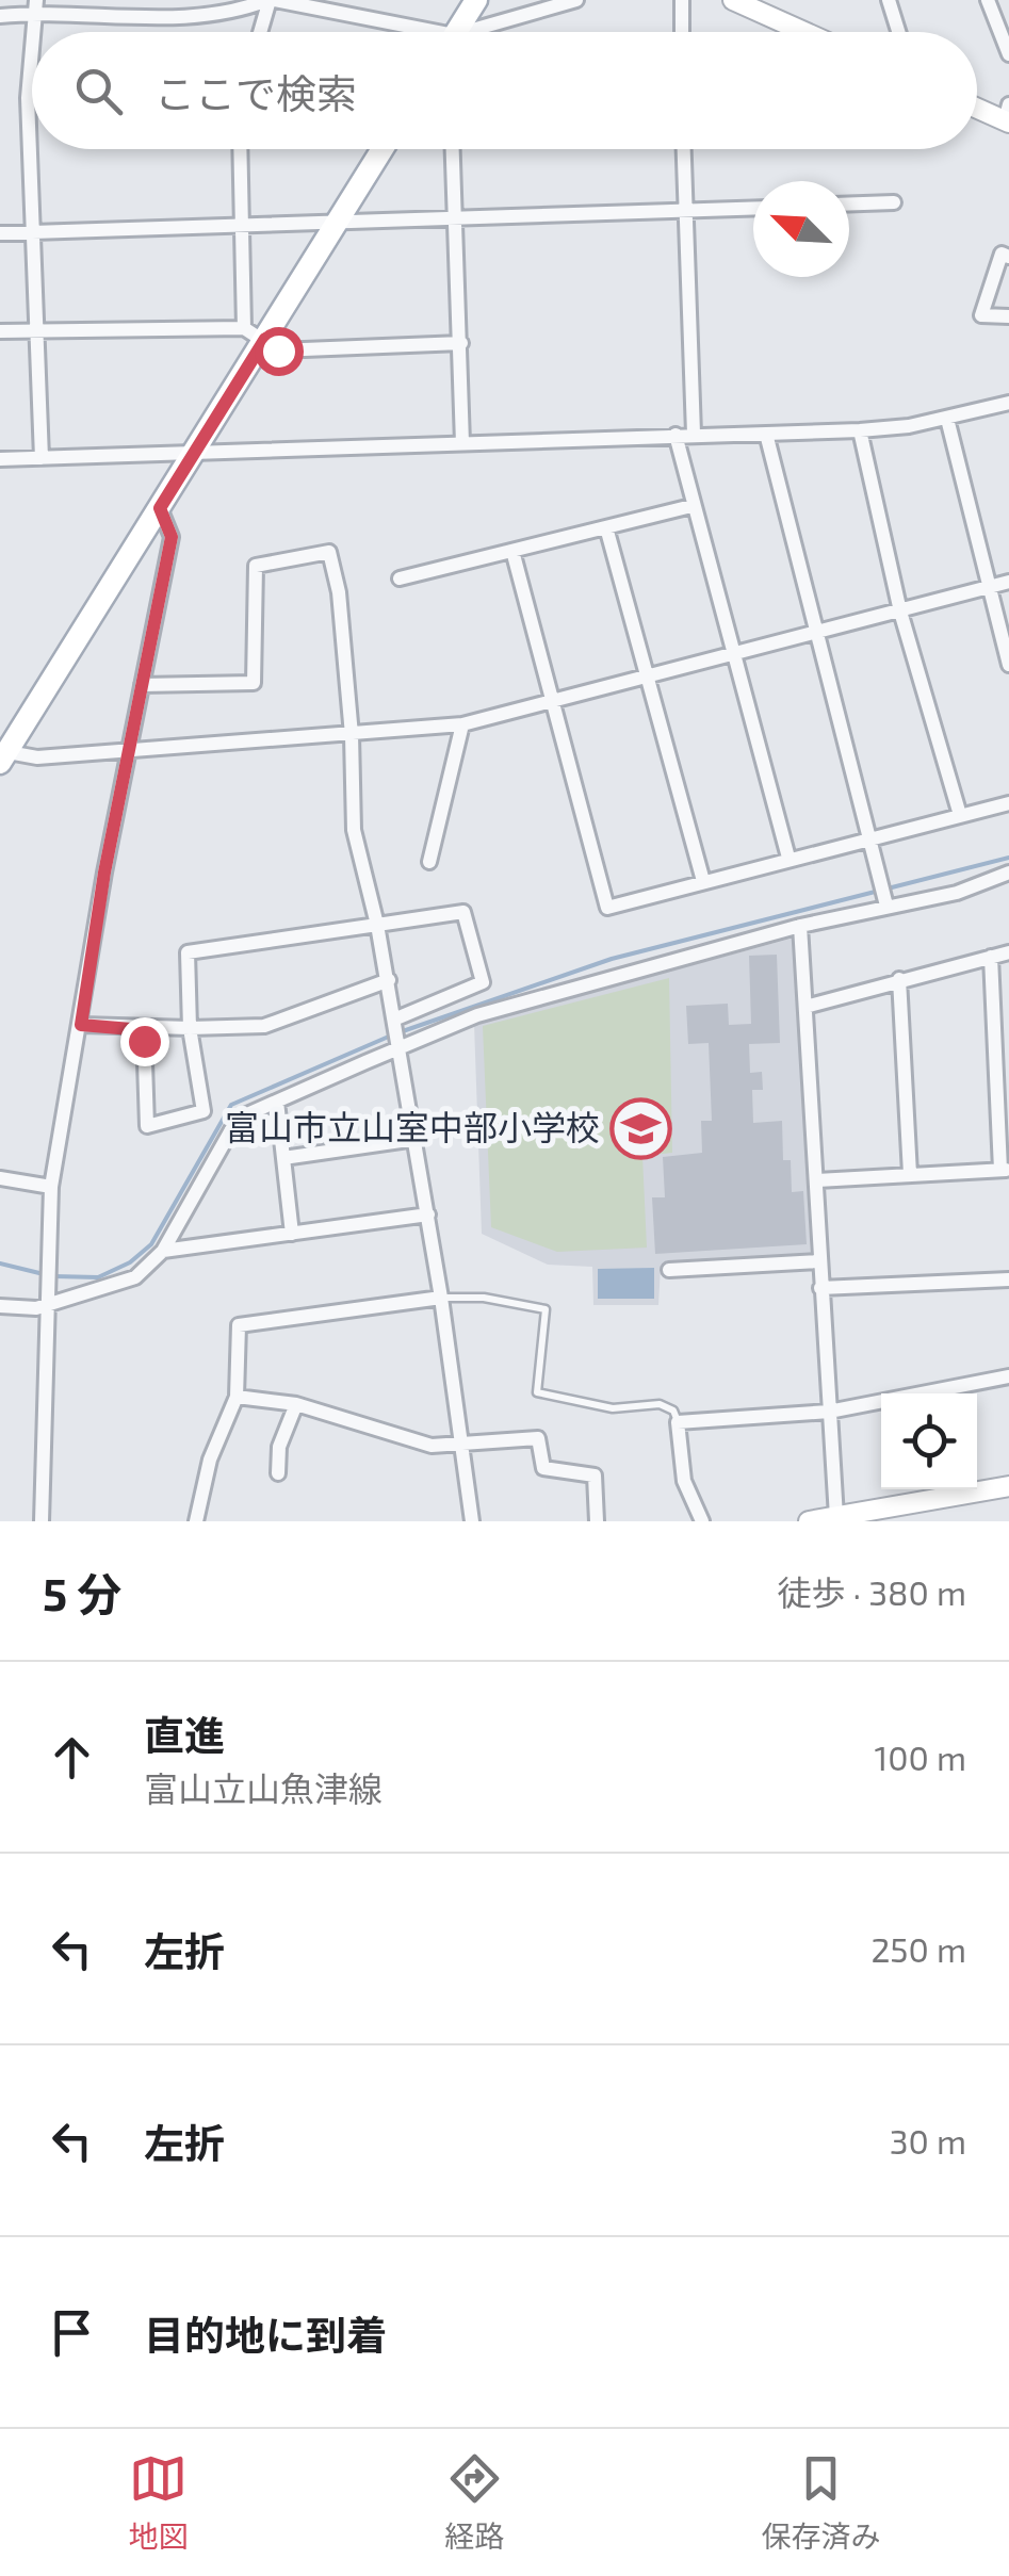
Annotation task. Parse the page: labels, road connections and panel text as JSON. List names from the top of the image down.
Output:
{
  "places": {
    "school or university": ["富山市立山室中部小学校"]
  },
  "north": "top left",
  "page": {
    "search": "ここで検索",
    "heading": ["5 分", "徒歩 · 380 m"],
    "list": [
      ["直進", "富山立山魚津線", "100 m"],
      ["左折", "250 m"],
      ["左折", "30 m"],
      "目的地に到着"
    ],
    "nav": ["地図", "経路", "保存済み"]
  }
}
